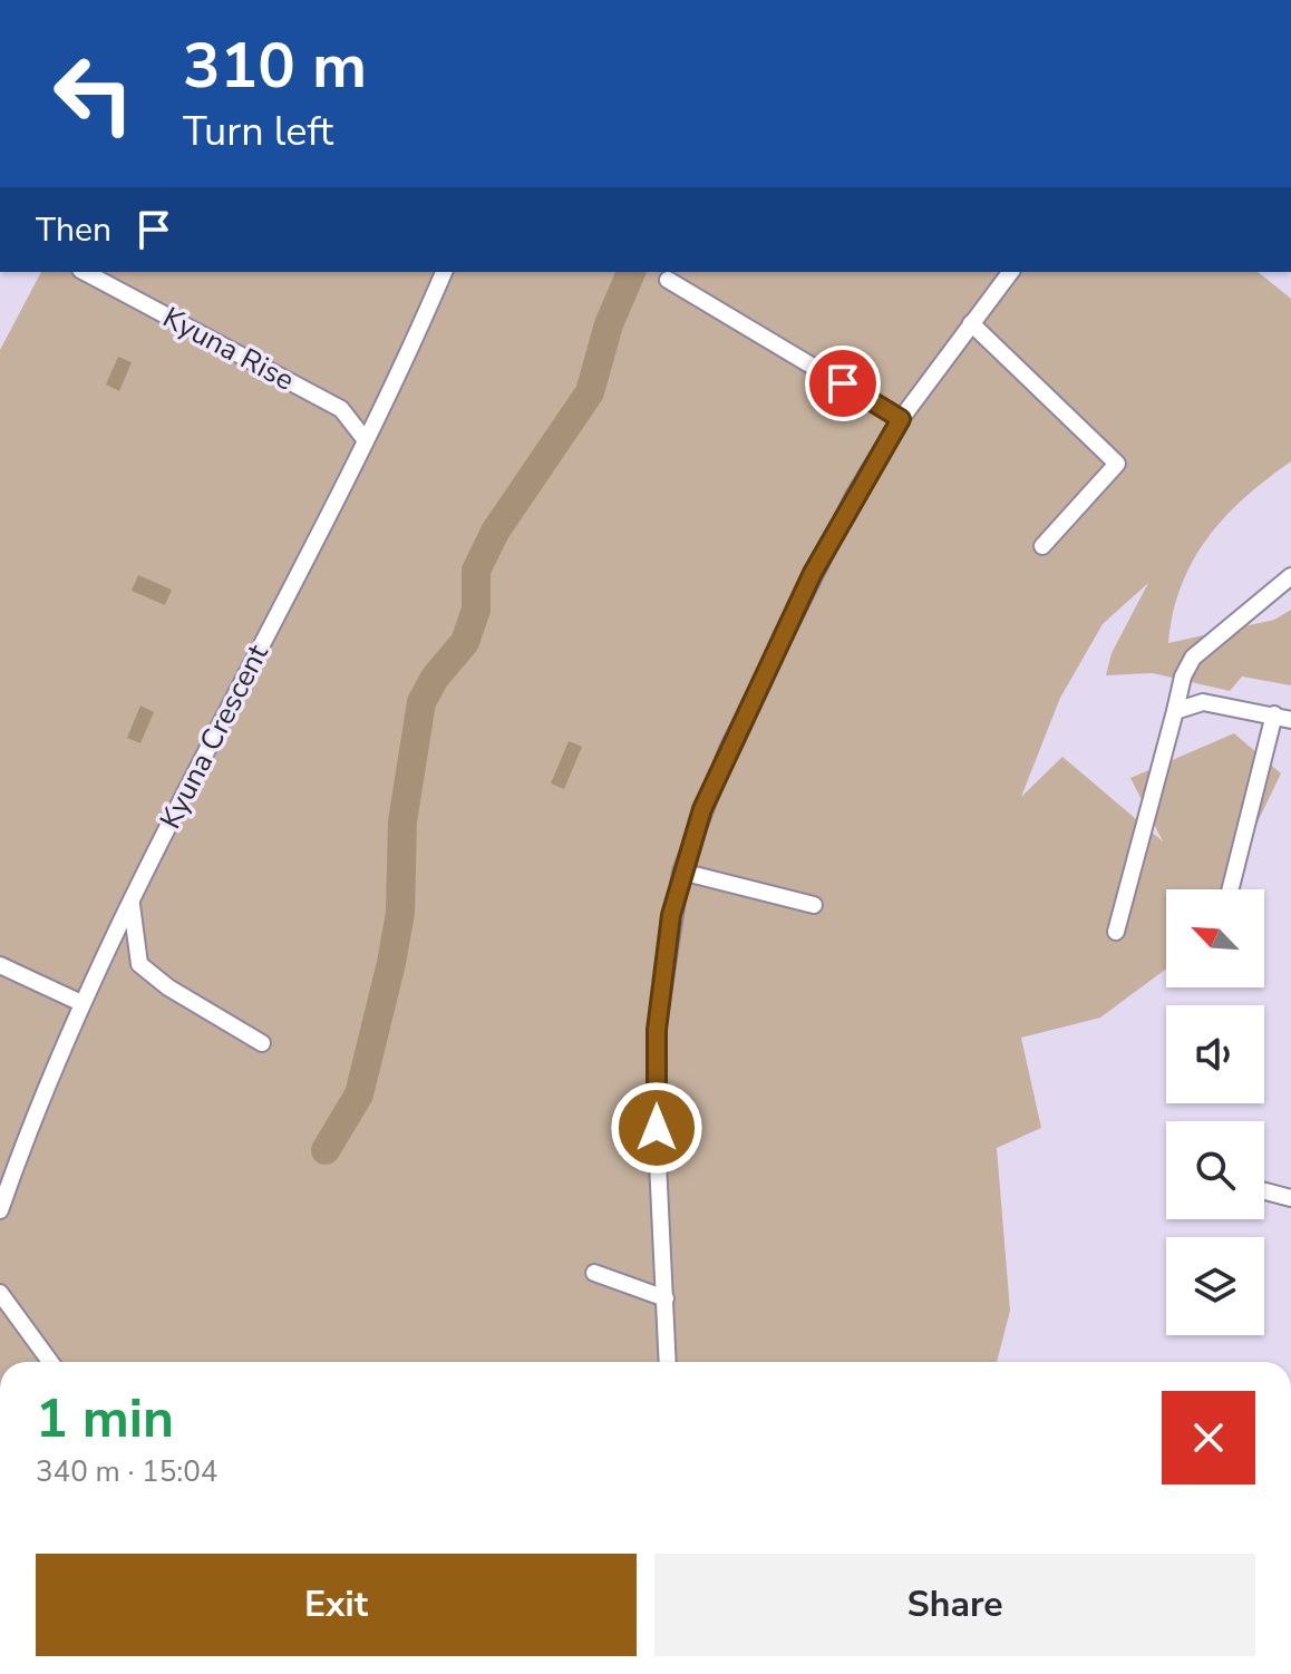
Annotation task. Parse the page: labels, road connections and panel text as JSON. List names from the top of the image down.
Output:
{
  "streets": {
    "street": ["Kyuna Rise", "Kyuna Crescent"]
  },
  "crossings": [
    ["Kyuna Rise", "Kyuna Crescent"]
  ],
  "north": "top left",
  "page": {
    "turn": ["310 m", "Turn left"],
    "then": "Then",
    "heading": ["1 min", "340 m · 15:04"],
    "buttons": ["Exit", "Share"]
  }
}
